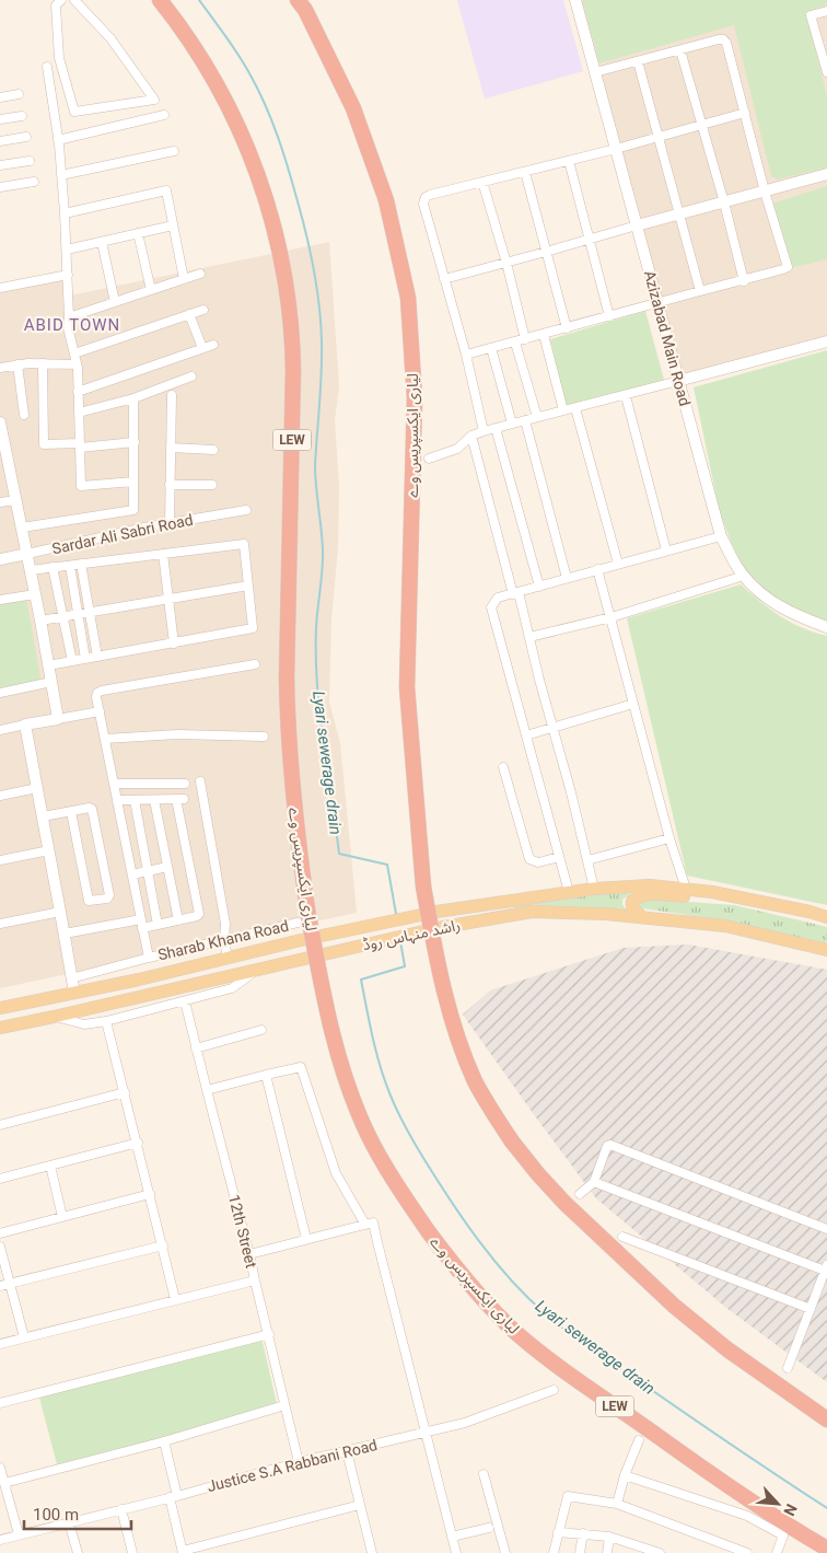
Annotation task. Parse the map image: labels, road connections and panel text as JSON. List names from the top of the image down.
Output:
{
  "streets": {
    "highway": ["لیاری ایکسپریس وے", "LEW"],
    "main road": ["راشد منہاس روڈ"],
    "street": [
      "Azizabad Main Road",
      "Sardar Ali Sabri Road",
      "Sharab Khana Road",
      "12th Street",
      "Justice S.A Rabbani Road"
    ]
  },
  "crossings": [
    ["12th Street", "Justice S.A Rabbani Road"]
  ],
  "districts": ["ABID TOWN"],
  "water": ["Lyari sewerage drain"],
  "scale_bar": "100 m",
  "north": "bottom right"
}
